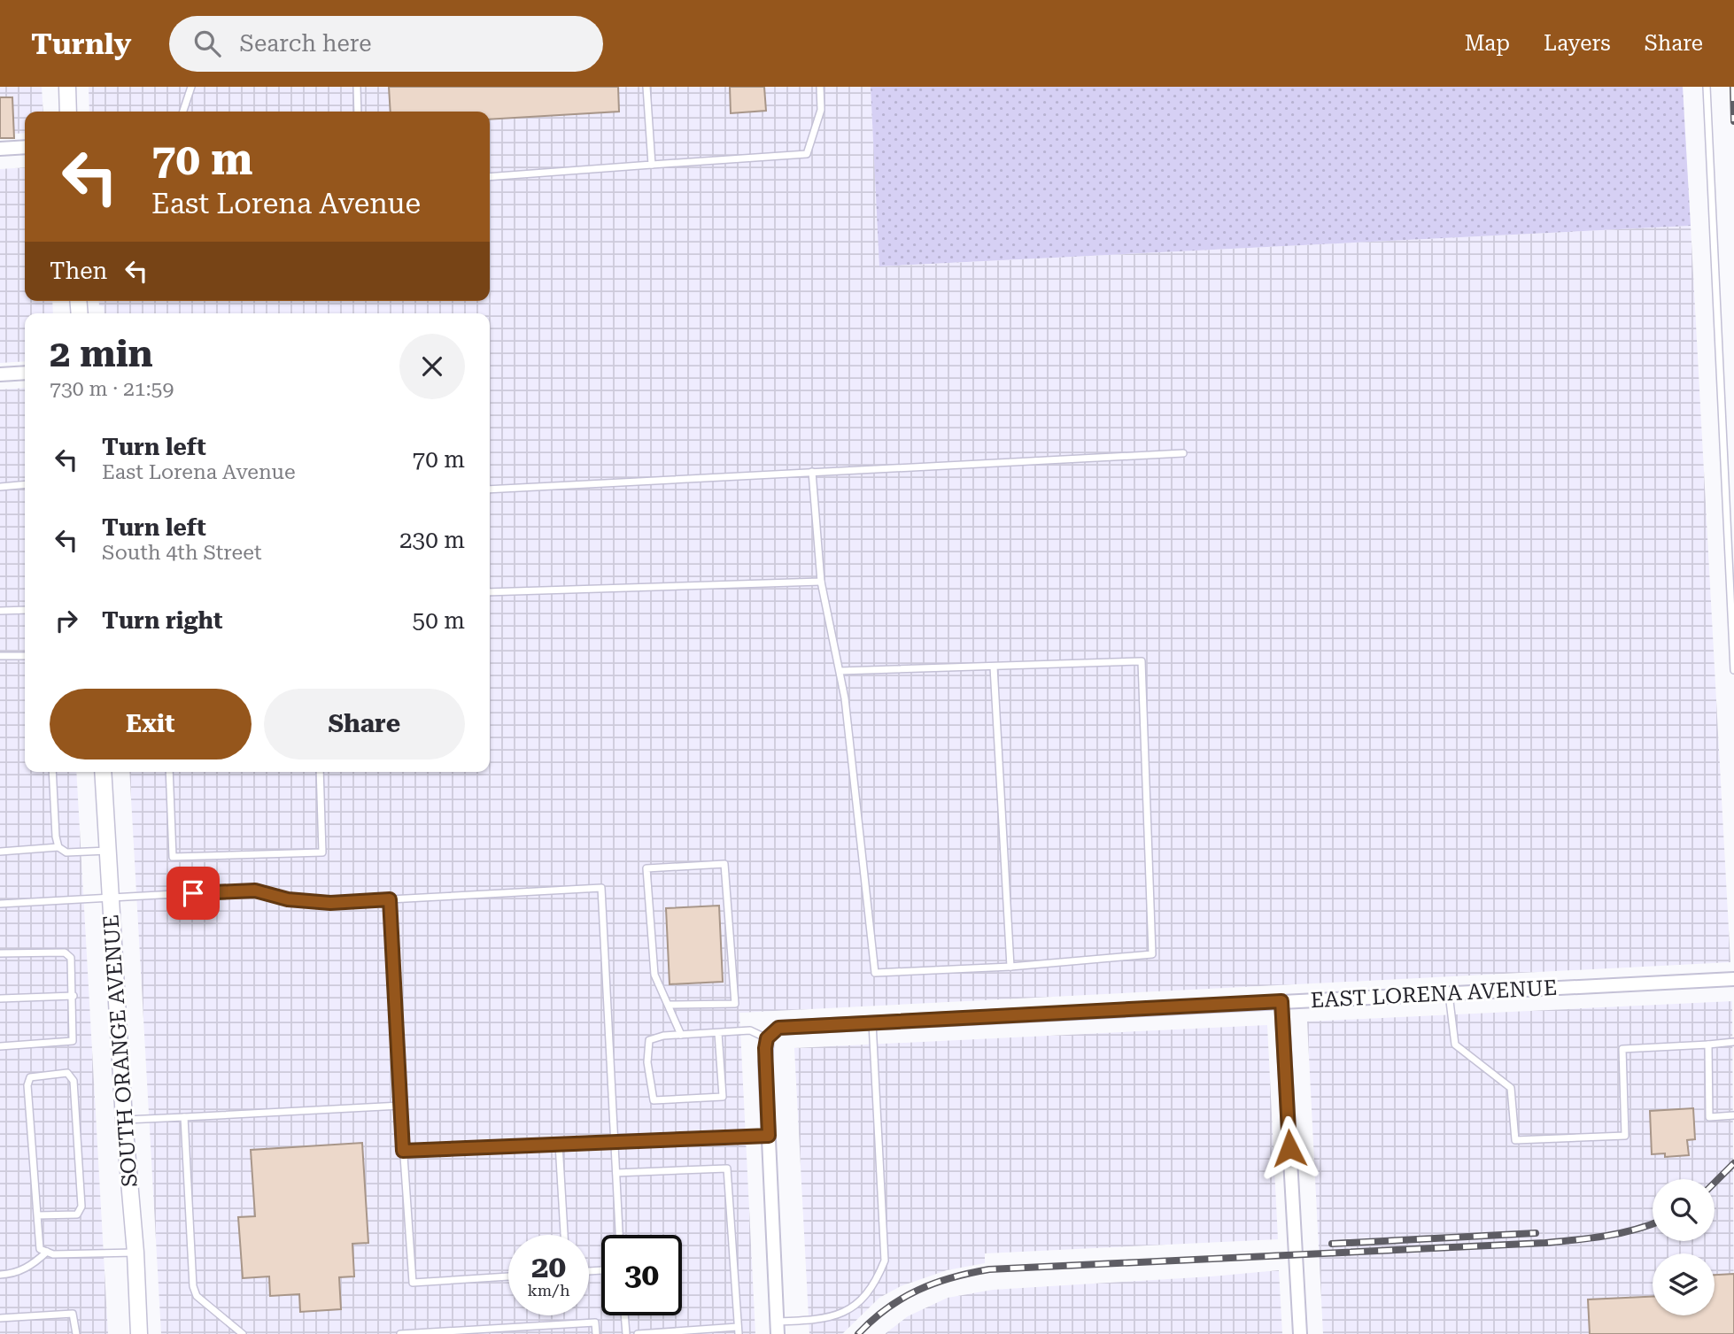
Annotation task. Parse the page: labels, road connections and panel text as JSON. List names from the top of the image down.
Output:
{
  "streets": {
    "street": ["EAST LORENA AVENUE", "SOUTH ORANGE AVENUE"]
  },
  "page": {
    "header": "Turnly",
    "search": "Search here",
    "nav": ["Map", "Layers", "Share"],
    "turn": ["70 m", "East Lorena Avenue"],
    "then": "Then",
    "heading": ["2 min", "730 m · 21:59"],
    "list": [
      {
        "name": "Turn left",
        "note": "East Lorena Avenue",
        "value": "70 m"
      },
      {
        "name": "Turn left",
        "note": "South 4th Street",
        "value": "230 m"
      },
      {
        "name": "Turn right",
        "value": "50 m"
      }
    ],
    "buttons": ["Exit", "Share"],
    "speed": "20 km/h",
    "limit": "30"
  }
}
